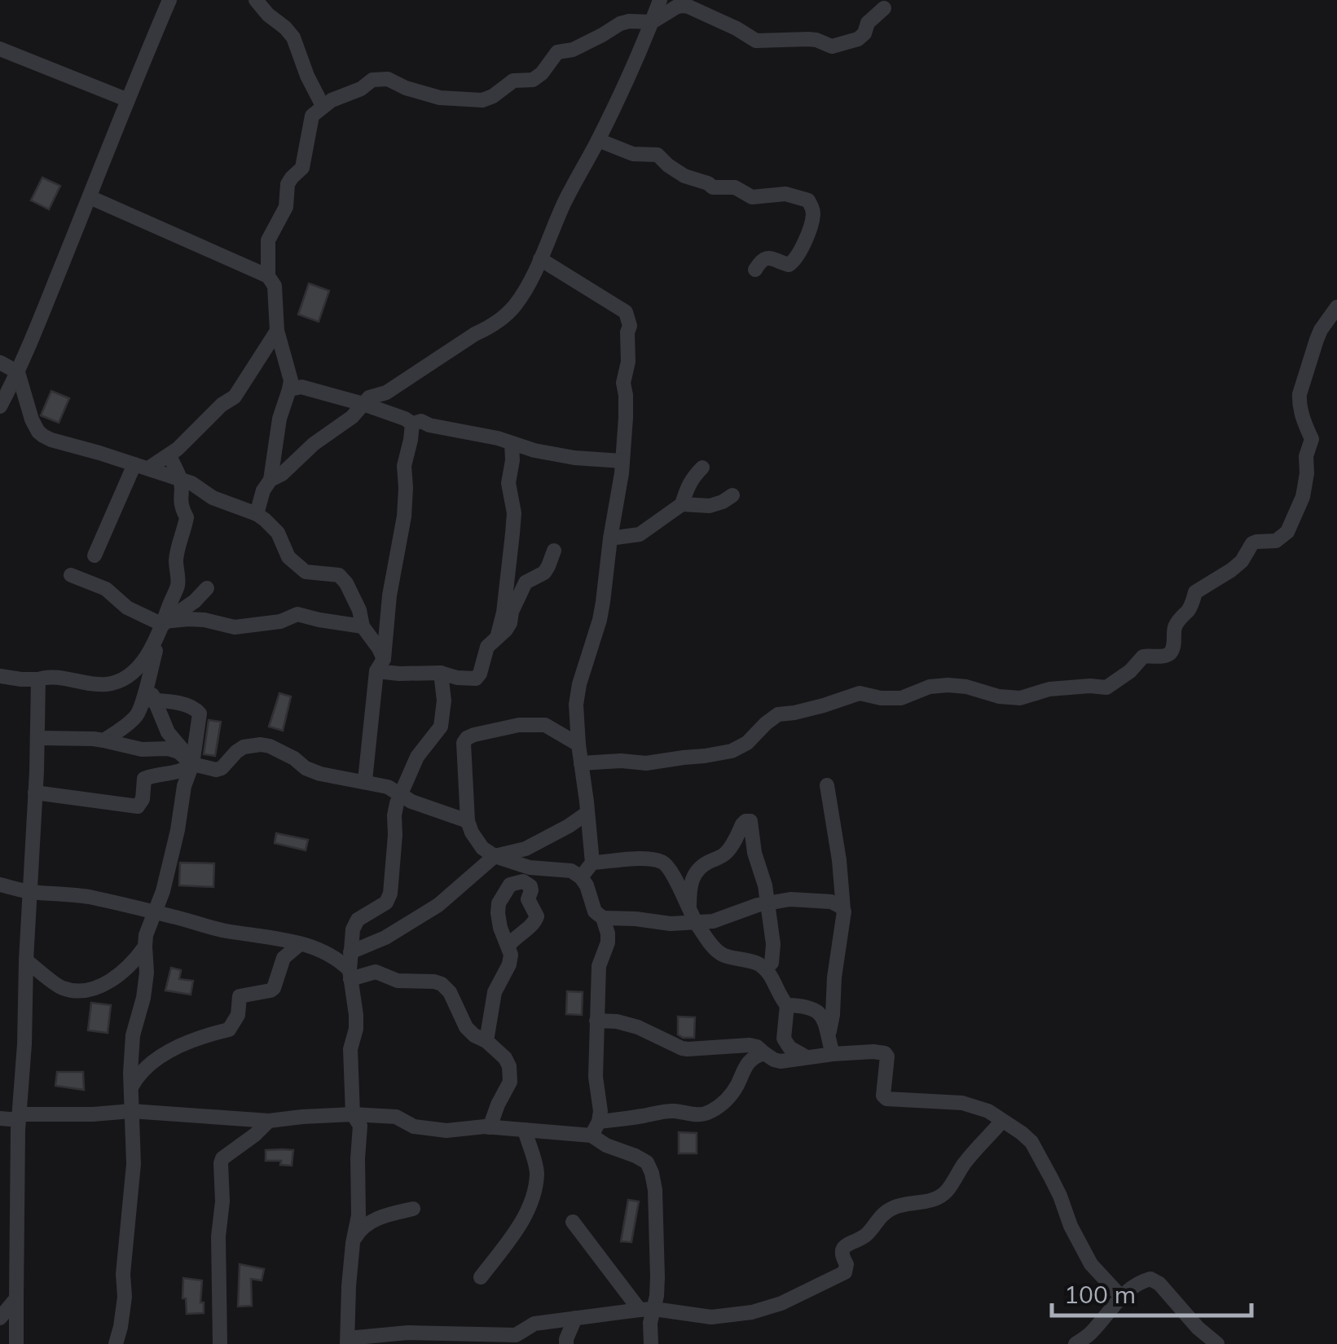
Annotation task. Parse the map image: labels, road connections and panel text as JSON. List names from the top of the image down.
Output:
{
  "scale_bar": "100 m"
}
